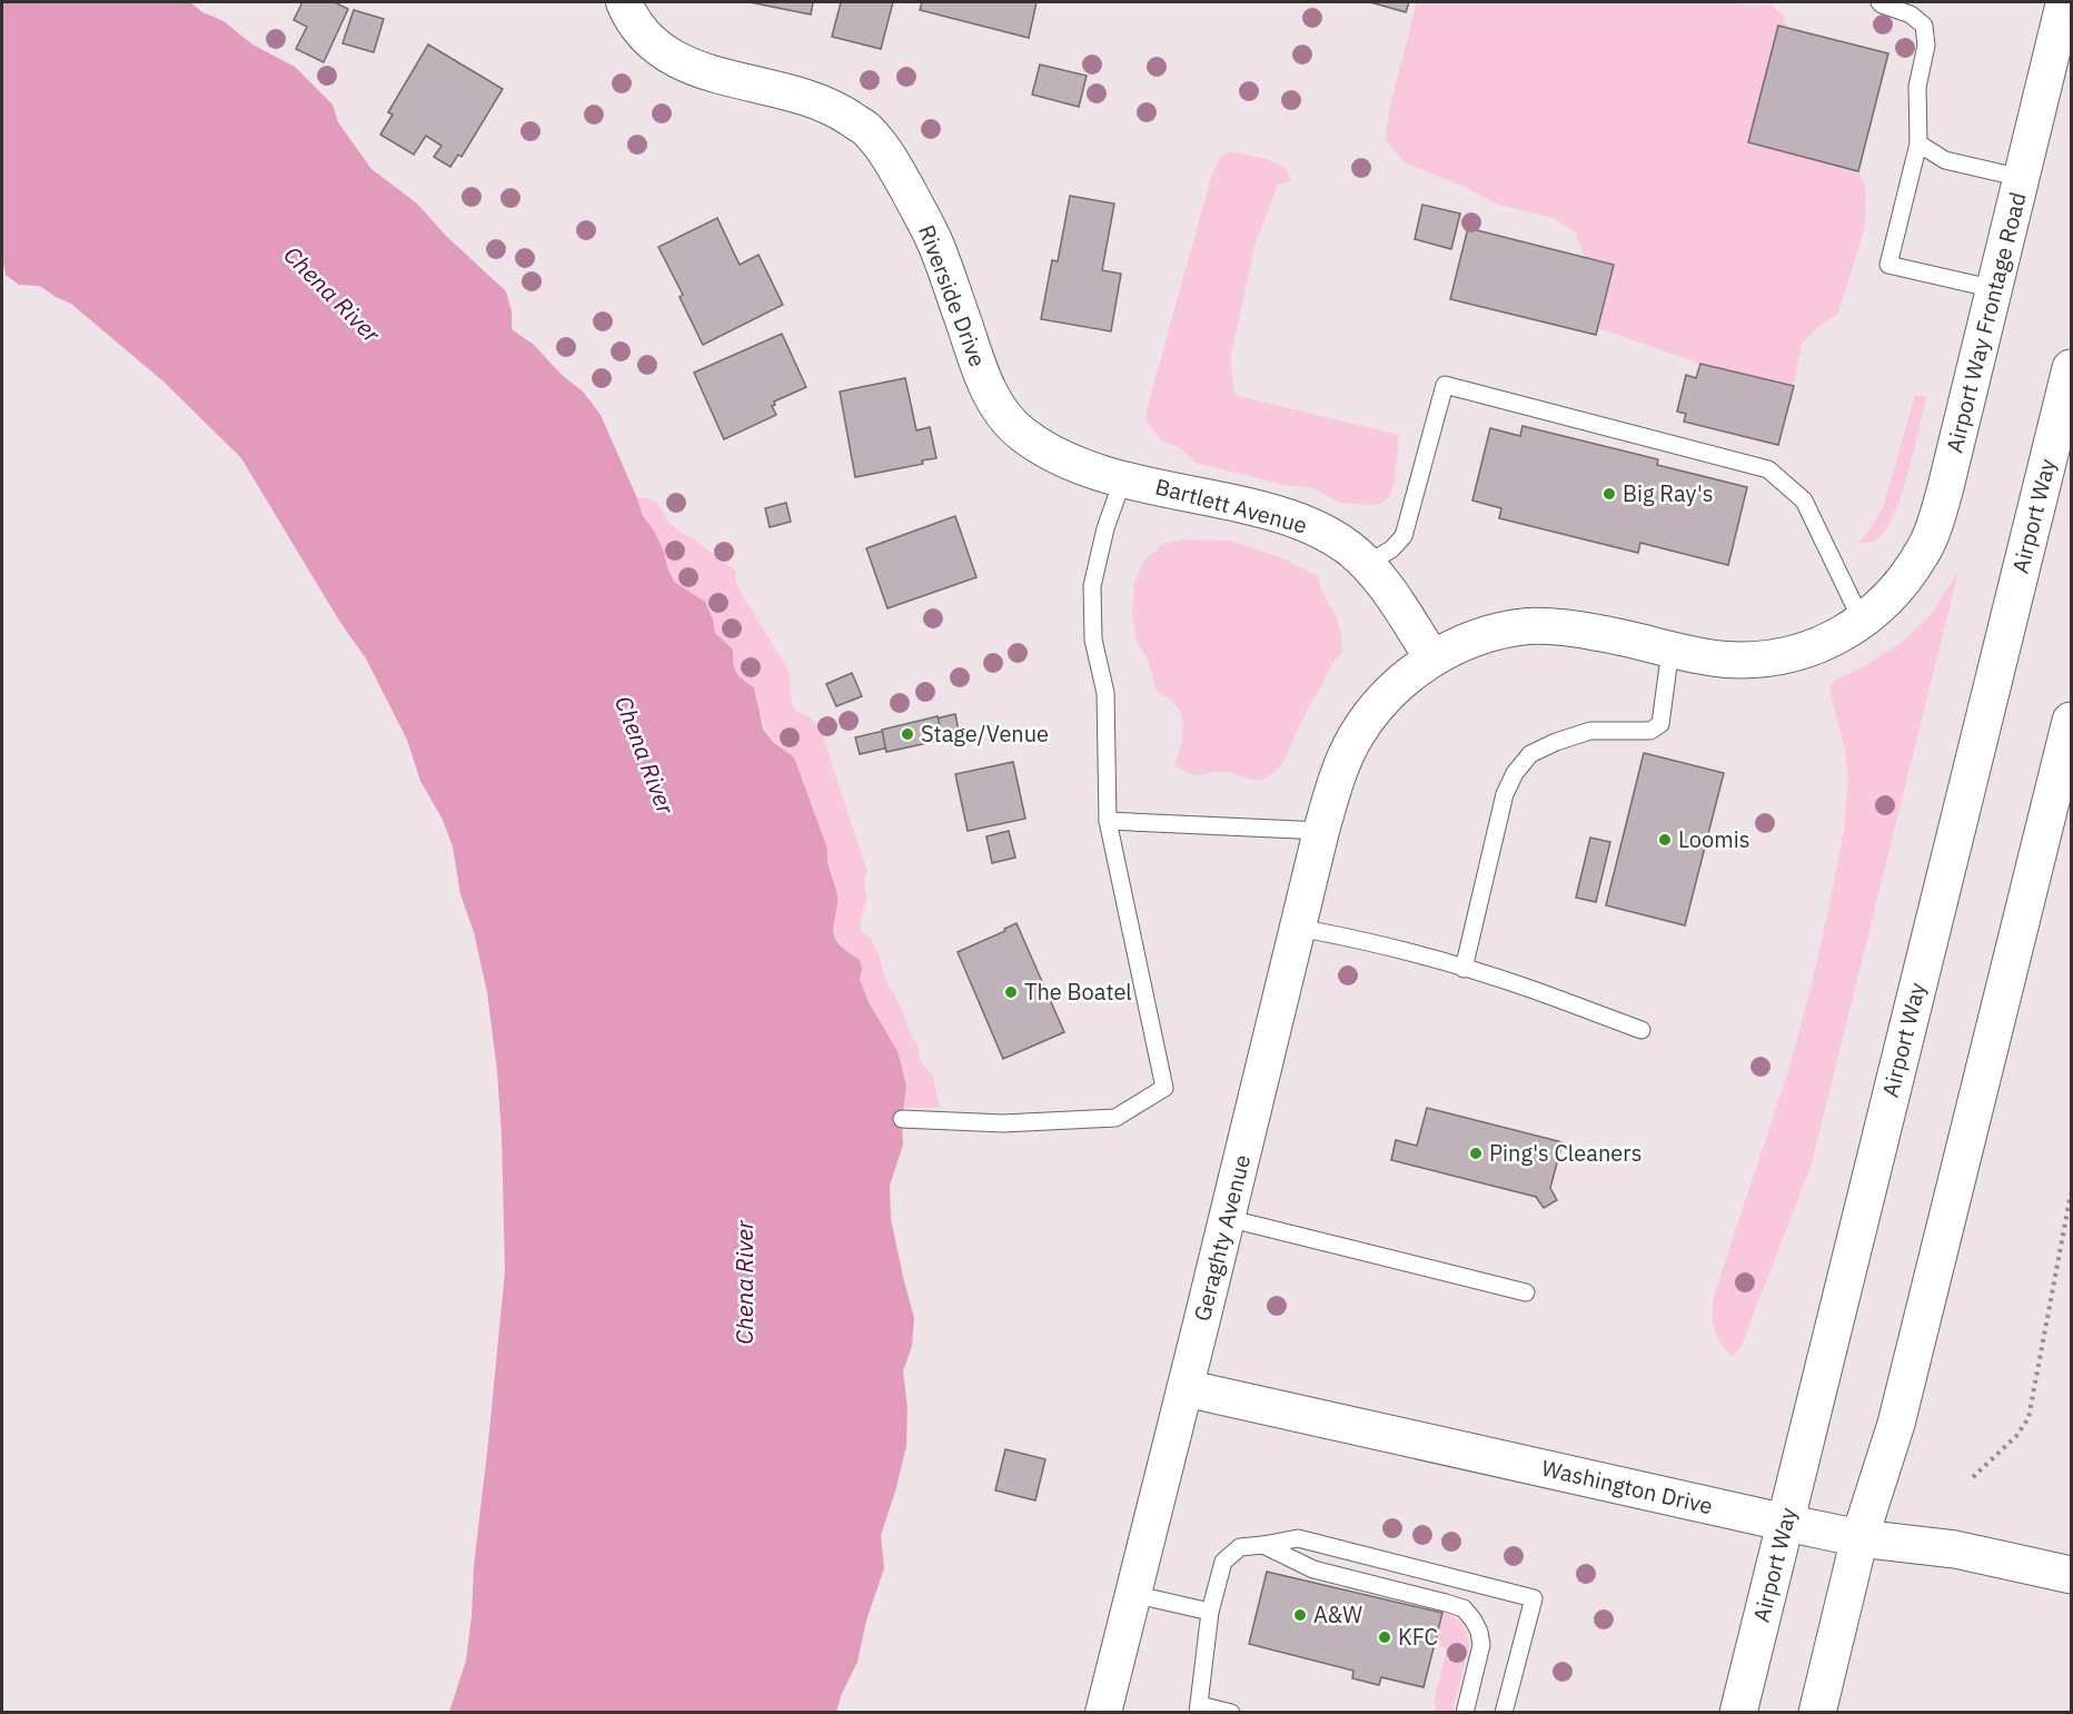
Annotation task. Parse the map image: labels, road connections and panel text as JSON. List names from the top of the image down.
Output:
{
  "streets": {
    "main road": ["Airport Way", "Washington Drive"],
    "street": [
      "Riverside Drive",
      "Airport Way Frontage Road",
      "Bartlett Avenue",
      "Geraghty Avenue"
    ]
  },
  "crossings": [
    ["Riverside Drive", "Bartlett Avenue"],
    ["Bartlett Avenue", "Geraghty Avenue"],
    ["Airport Way", "Washington Drive"],
    ["Geraghty Avenue", "Washington Drive"]
  ],
  "water": ["Chena River"],
  "places": [
    "Big Ray's",
    "Stage/Venue",
    "Loomis",
    "The Boatel",
    "Ping's Cleaners",
    "A&W",
    "KFC"
  ]
}
